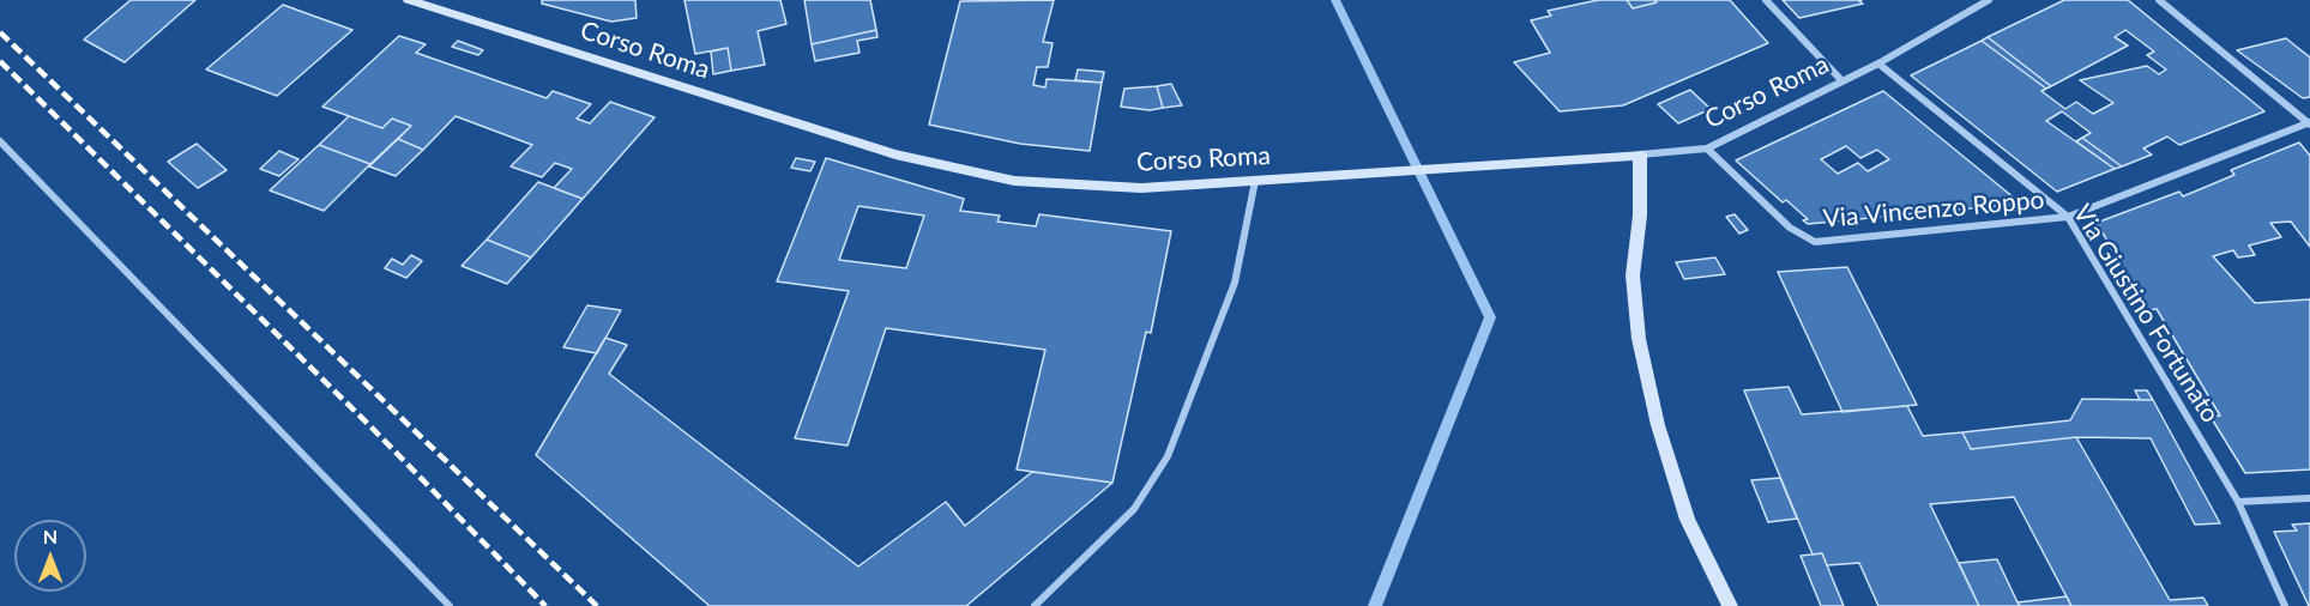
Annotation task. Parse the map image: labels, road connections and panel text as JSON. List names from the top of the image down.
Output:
{
  "streets": {
    "main road": ["Corso Roma"],
    "street": ["Via Vincenzo Roppo", "Via Giustino Fortunato"]
  },
  "crossings": [
    ["Corso Roma", "Via Vincenzo Roppo"],
    ["Corso Roma", "Via Giustino Fortunato"],
    ["Via Vincenzo Roppo", "Via Giustino Fortunato"]
  ],
  "north": "top"
}
